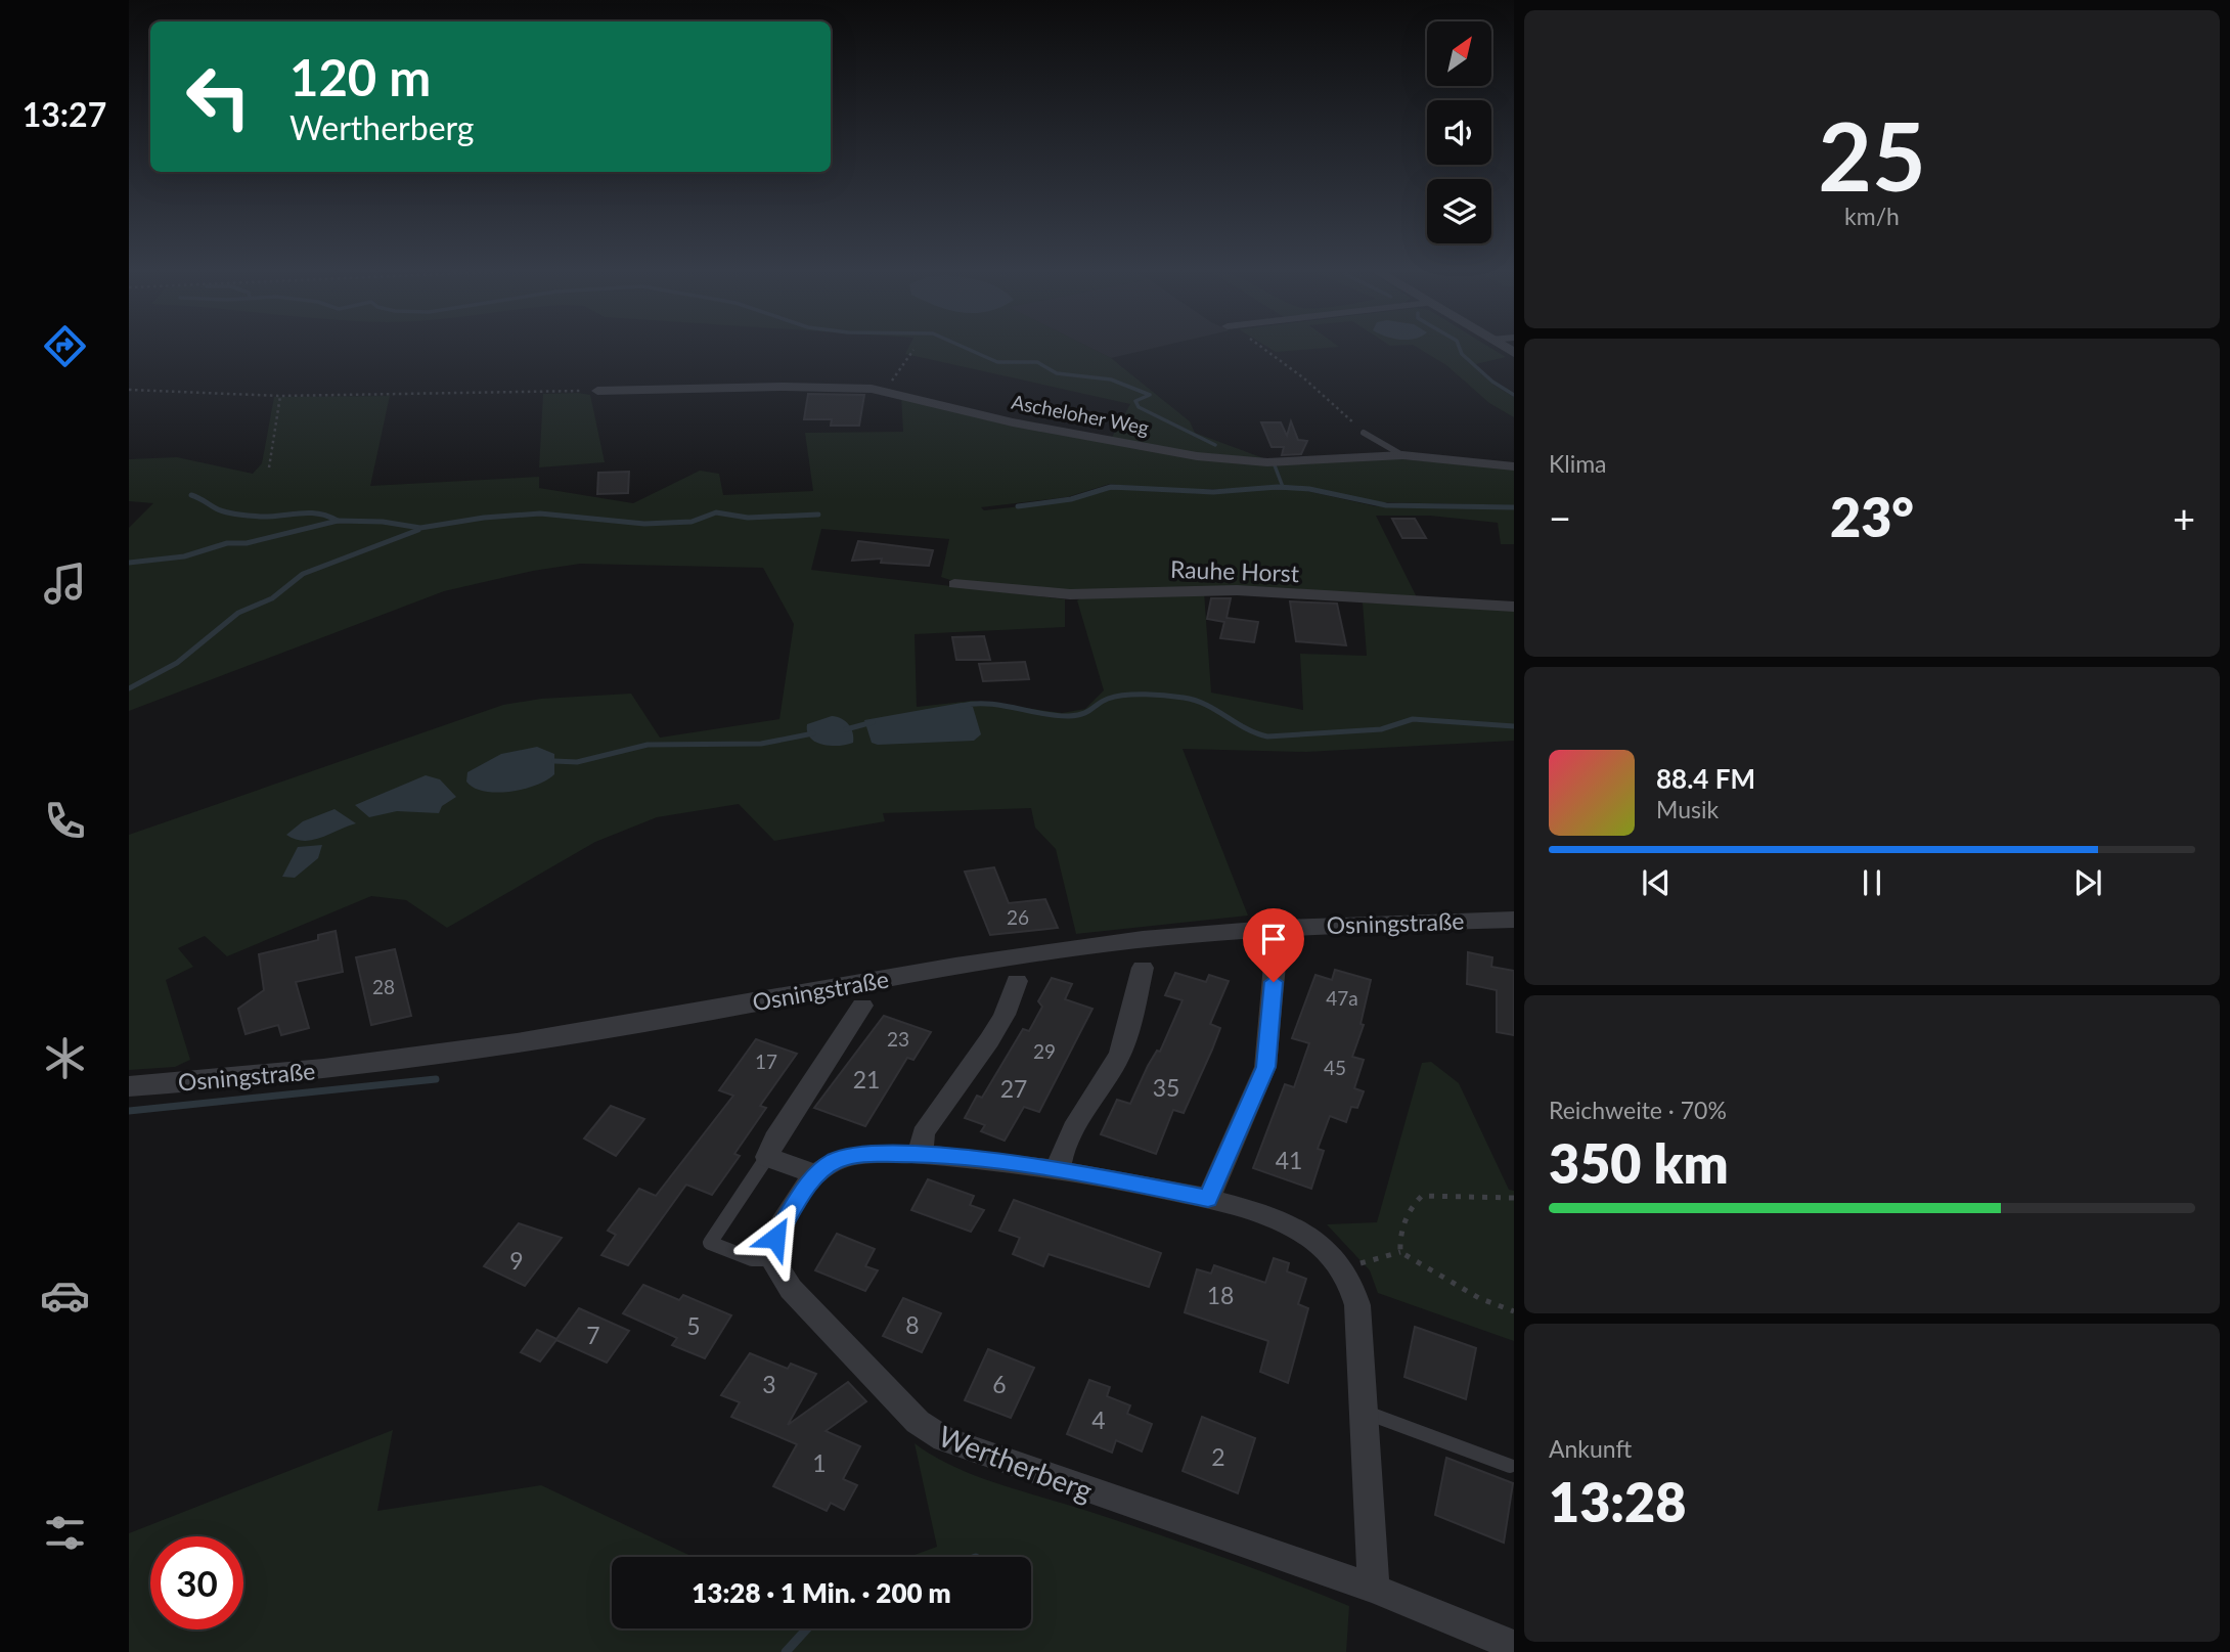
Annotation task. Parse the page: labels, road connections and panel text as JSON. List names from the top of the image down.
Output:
{
  "streets": {
    "street": [
      "Ascheloher Weg",
      "Rauhe Horst",
      "Osningstraße",
      "Wertherberg"
    ]
  },
  "house_numbers": [
    "26",
    "28",
    "47a",
    "23",
    "29",
    "17",
    "45",
    "21",
    "35",
    "27",
    "41",
    "9",
    "18",
    "8",
    "5",
    "7",
    "3",
    "6",
    "4",
    "2",
    "1"
  ],
  "north": "top right",
  "page": {
    "tabs": "13:27",
    "tile": [
      ["25", "km/h"],
      "Klima",
      ["Reichweite · 70%", "350 km"],
      ["Ankunft", "13:28"]
    ],
    "turn": ["120 m", "Wertherberg"],
    "heat": ["−", "23°", "+"],
    "song": ["88.4 FM", "Musik"],
    "limit": "30",
    "trip": "13:28 · 1 Min. · 200 m"
  }
}
